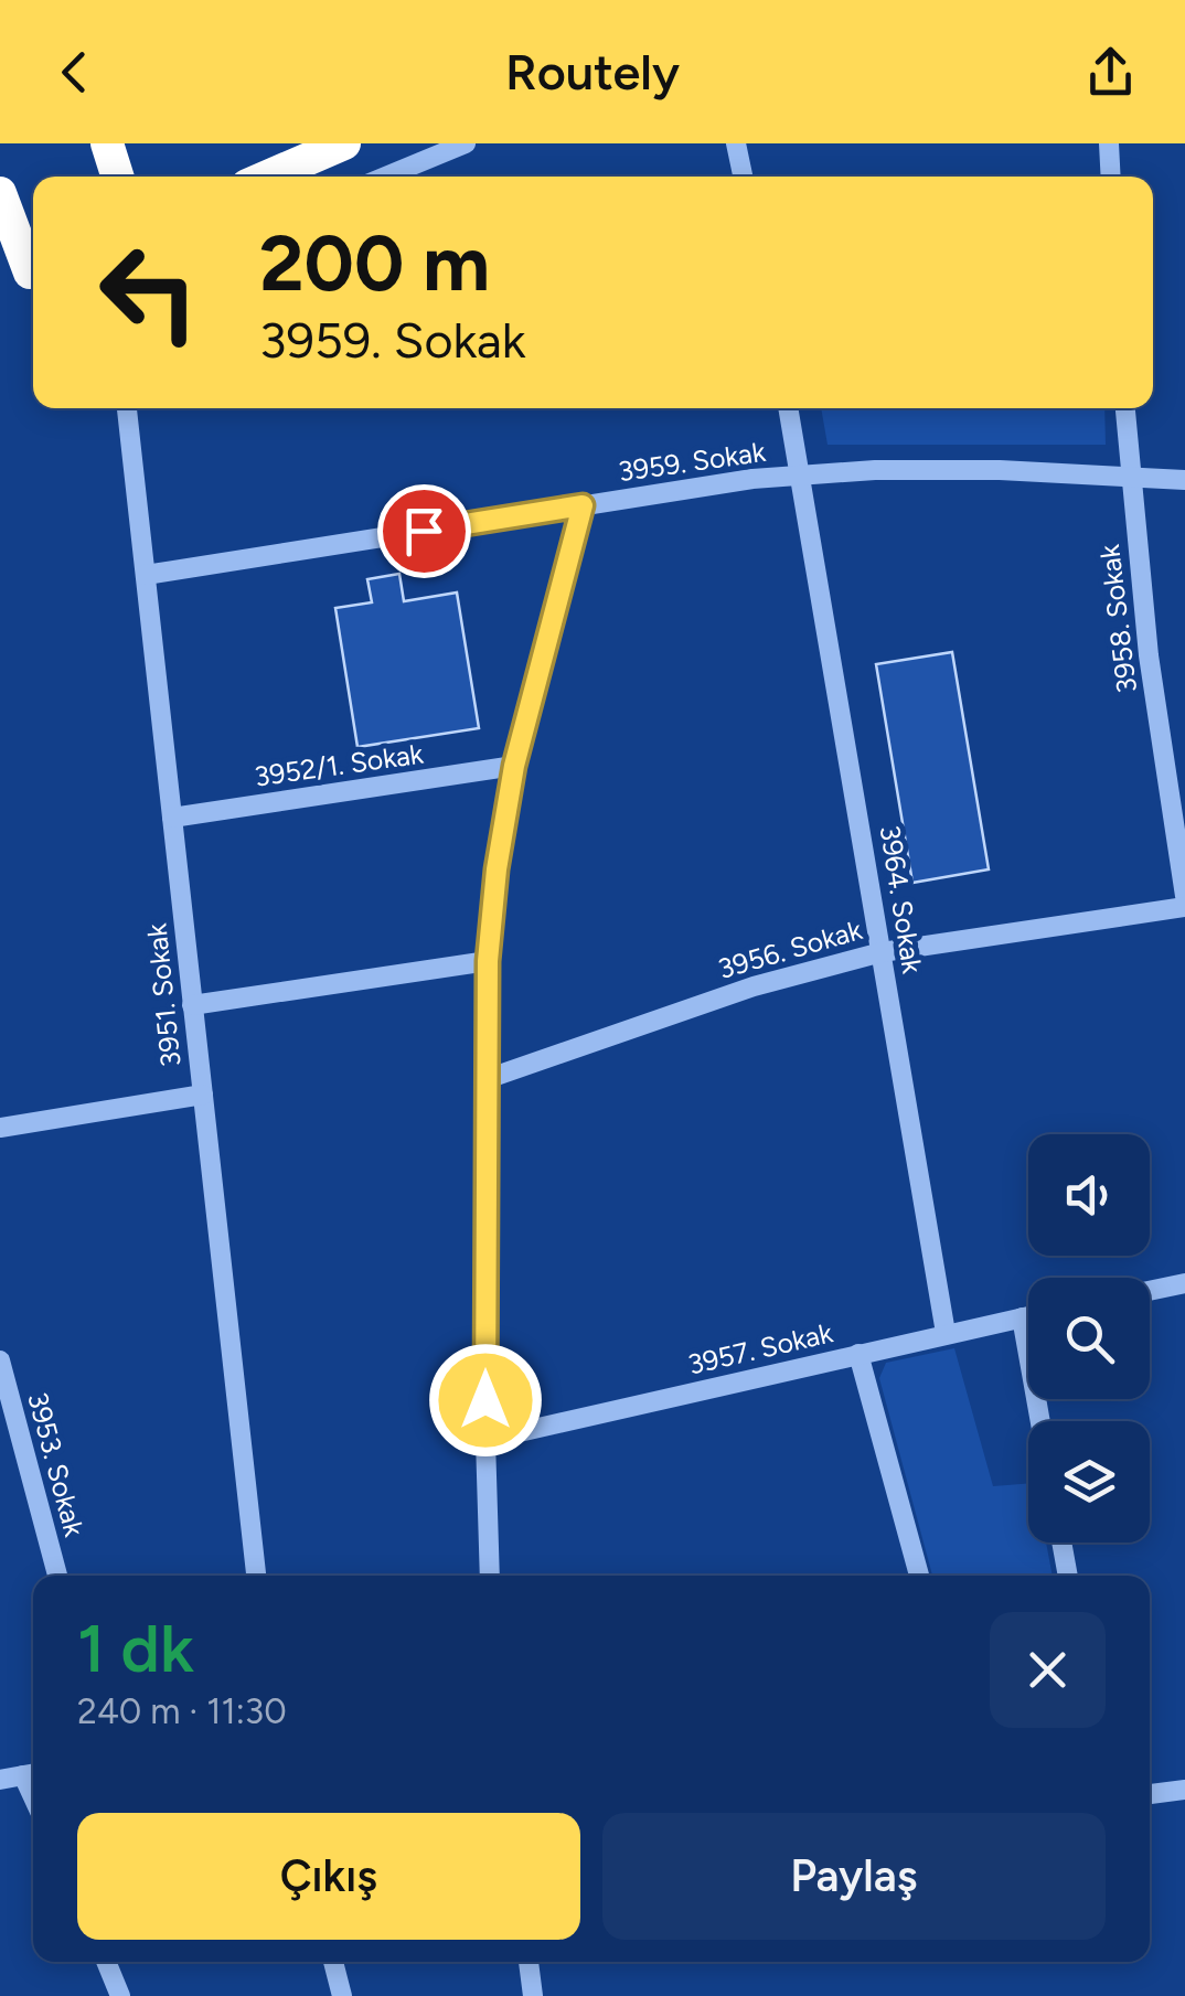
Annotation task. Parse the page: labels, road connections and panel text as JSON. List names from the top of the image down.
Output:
{
  "streets": {
    "street": [
      "3959. Sokak",
      "3958. Sokak",
      "3952/1. Sokak",
      "3964. Sokak",
      "3956. Sokak",
      "3951. Sokak",
      "3957. Sokak",
      "3953. Sokak"
    ]
  },
  "crossings": [
    ["3959. Sokak", "3958. Sokak"],
    ["3959. Sokak", "3964. Sokak"],
    ["3959. Sokak", "3951. Sokak"],
    ["3952/1. Sokak", "3951. Sokak"],
    ["3964. Sokak", "3956. Sokak"],
    ["3964. Sokak", "3957. Sokak"]
  ],
  "page": {
    "header": "Routely",
    "turn": ["200 m", "3959. Sokak"],
    "heading": ["1 dk", "240 m · 11:30"],
    "buttons": ["Çıkış", "Paylaş"]
  }
}
